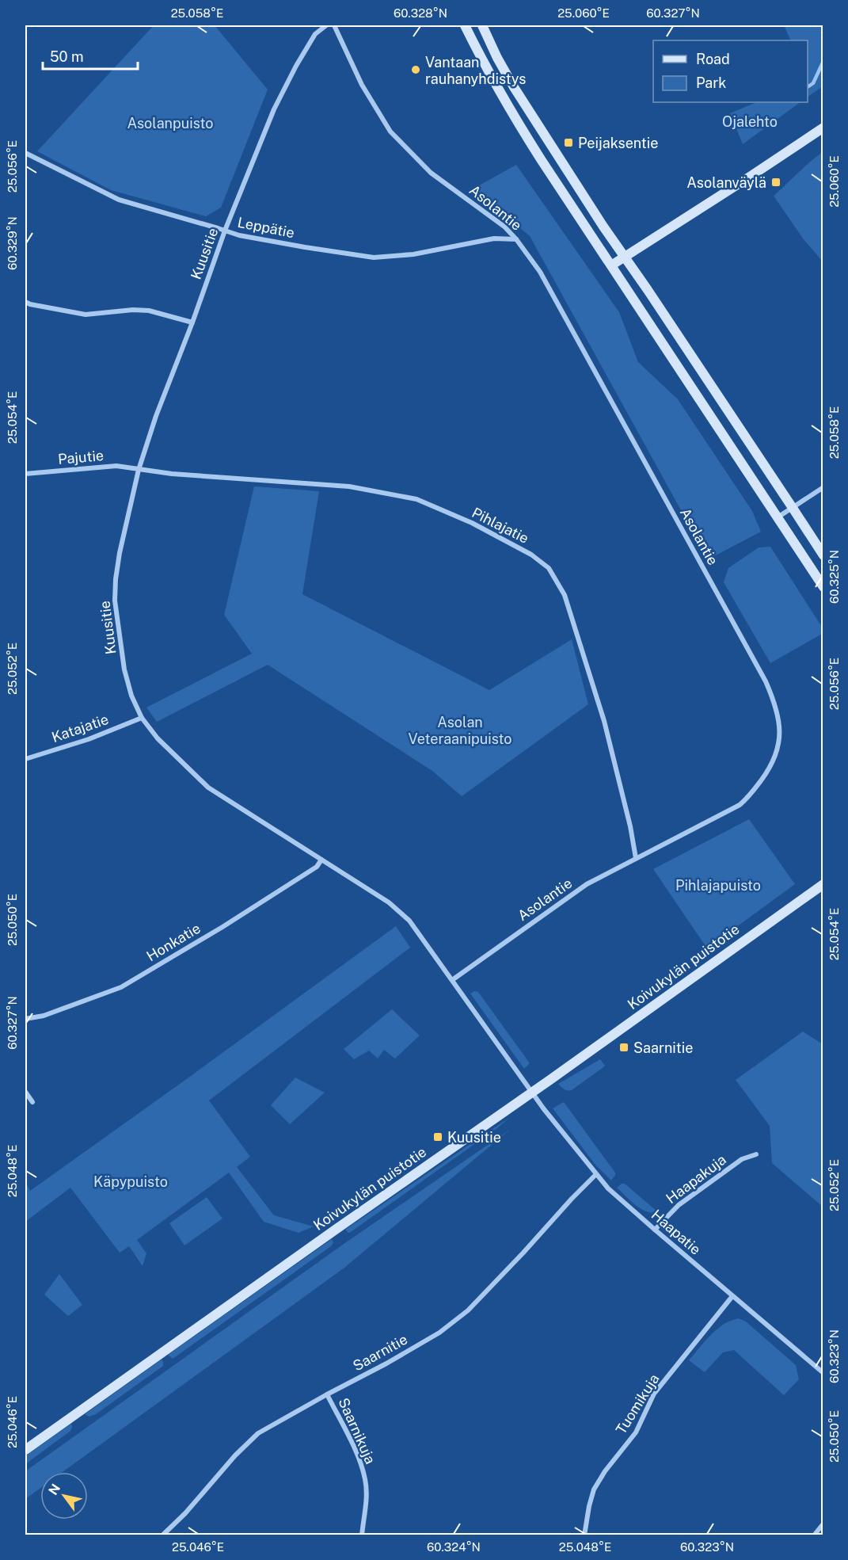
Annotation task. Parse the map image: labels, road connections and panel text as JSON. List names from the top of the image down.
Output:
{
  "streets": {
    "main road": ["Koivukylän puistotie"],
    "street": [
      "Asolantie",
      "Leppätie",
      "Kuusitie",
      "Pajutie",
      "Pihlajatie",
      "Katajatie",
      "Honkatie",
      "Haapakuja",
      "Haapatie",
      "Saarnitie",
      "Tuomikuja",
      "Saarnikuja"
    ]
  },
  "crossings": [
    ["Asolantie", "Leppätie"],
    ["Asolantie", "Kuusitie"],
    ["Asolantie", "Pihlajatie"],
    ["Leppätie", "Kuusitie"],
    ["Kuusitie", "Pajutie"],
    ["Kuusitie", "Pihlajatie"],
    ["Kuusitie", "Katajatie"],
    ["Kuusitie", "Honkatie"],
    ["Kuusitie", "Koivukylän puistotie"],
    ["Kuusitie", "Haapatie"],
    ["Pajutie", "Pihlajatie"],
    ["Koivukylän puistotie", "Haapatie"],
    ["Haapakuja", "Haapatie"],
    ["Haapatie", "Saarnitie"],
    ["Haapatie", "Tuomikuja"],
    ["Saarnitie", "Saarnikuja"]
  ],
  "parks": [
    "Ojalehto",
    "Asolanpuisto",
    "Asolan Veteraanipuisto",
    "Pihlajapuisto",
    "Käpypuisto"
  ],
  "places": {
    "other": ["Vantaan rauhanyhdistys"],
    "transit": [
      "Peijaksentie",
      "Asolanväylä",
      "Saarnitie",
      "Kuusitie"
    ]
  },
  "legend": ["Road", "Park"],
  "scale_bar": "50 m",
  "north": "top left",
  "coordinates": [
    "25.058°E",
    "60.328°N",
    "25.060°E",
    "60.327°N",
    "25.056°E",
    "60.329°N",
    "25.054°E",
    "60.325°N",
    "25.052°E",
    "25.050°E",
    "25.048°E",
    "60.323°N",
    "25.046°E",
    "60.324°N"
  ]
}
